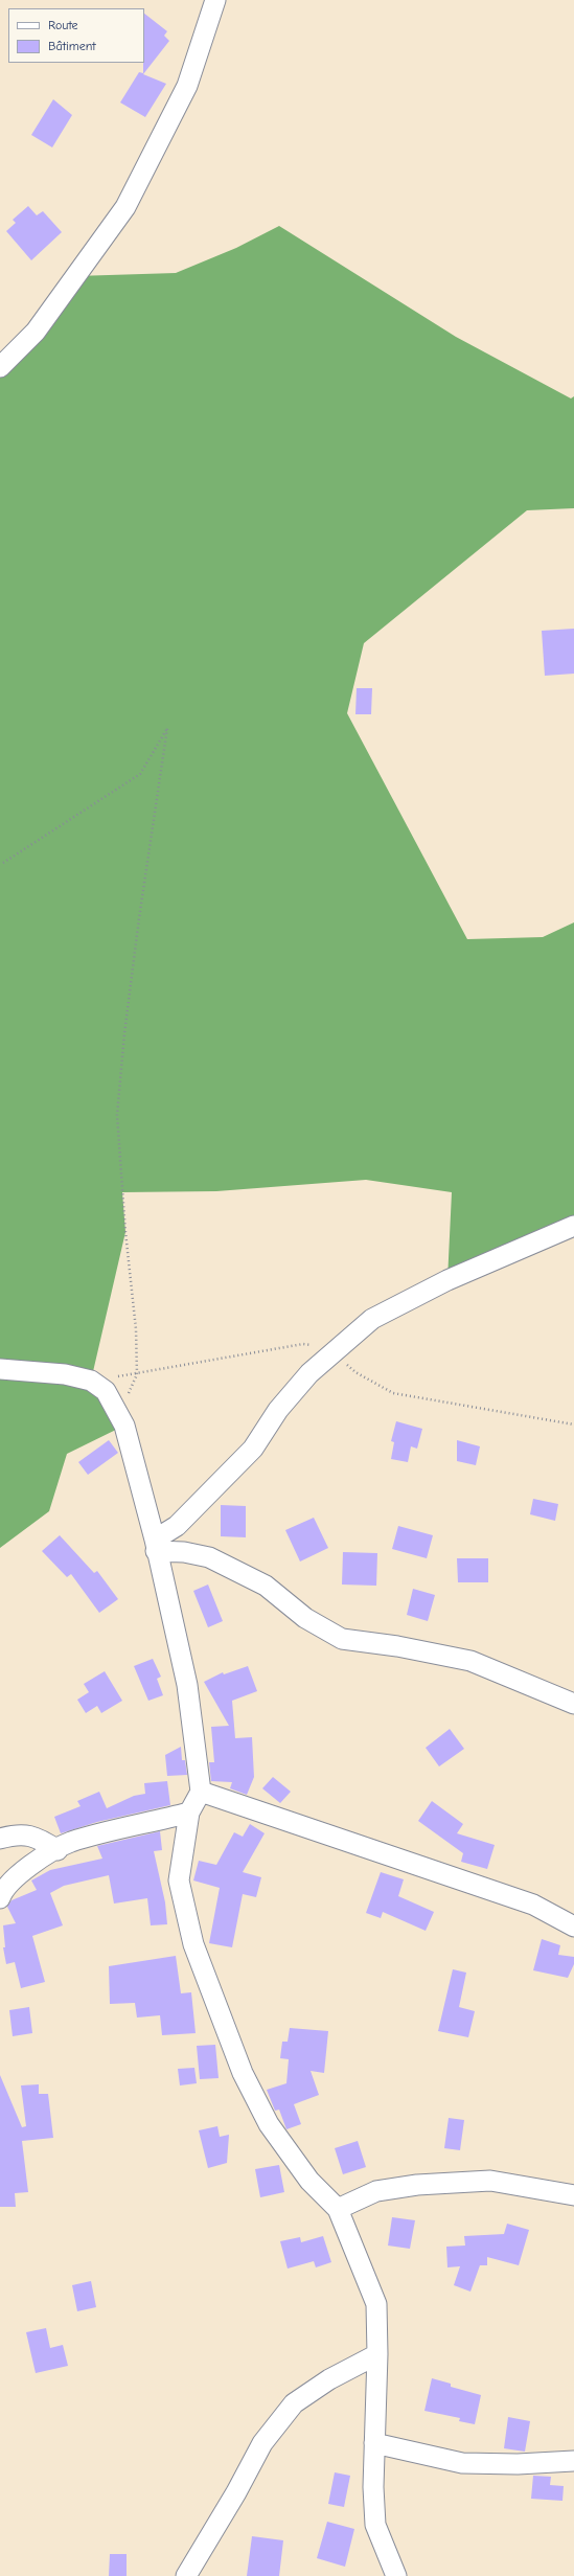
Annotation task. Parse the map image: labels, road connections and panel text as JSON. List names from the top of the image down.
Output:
{
  "legend": ["Route", "Bâtiment"]
}
